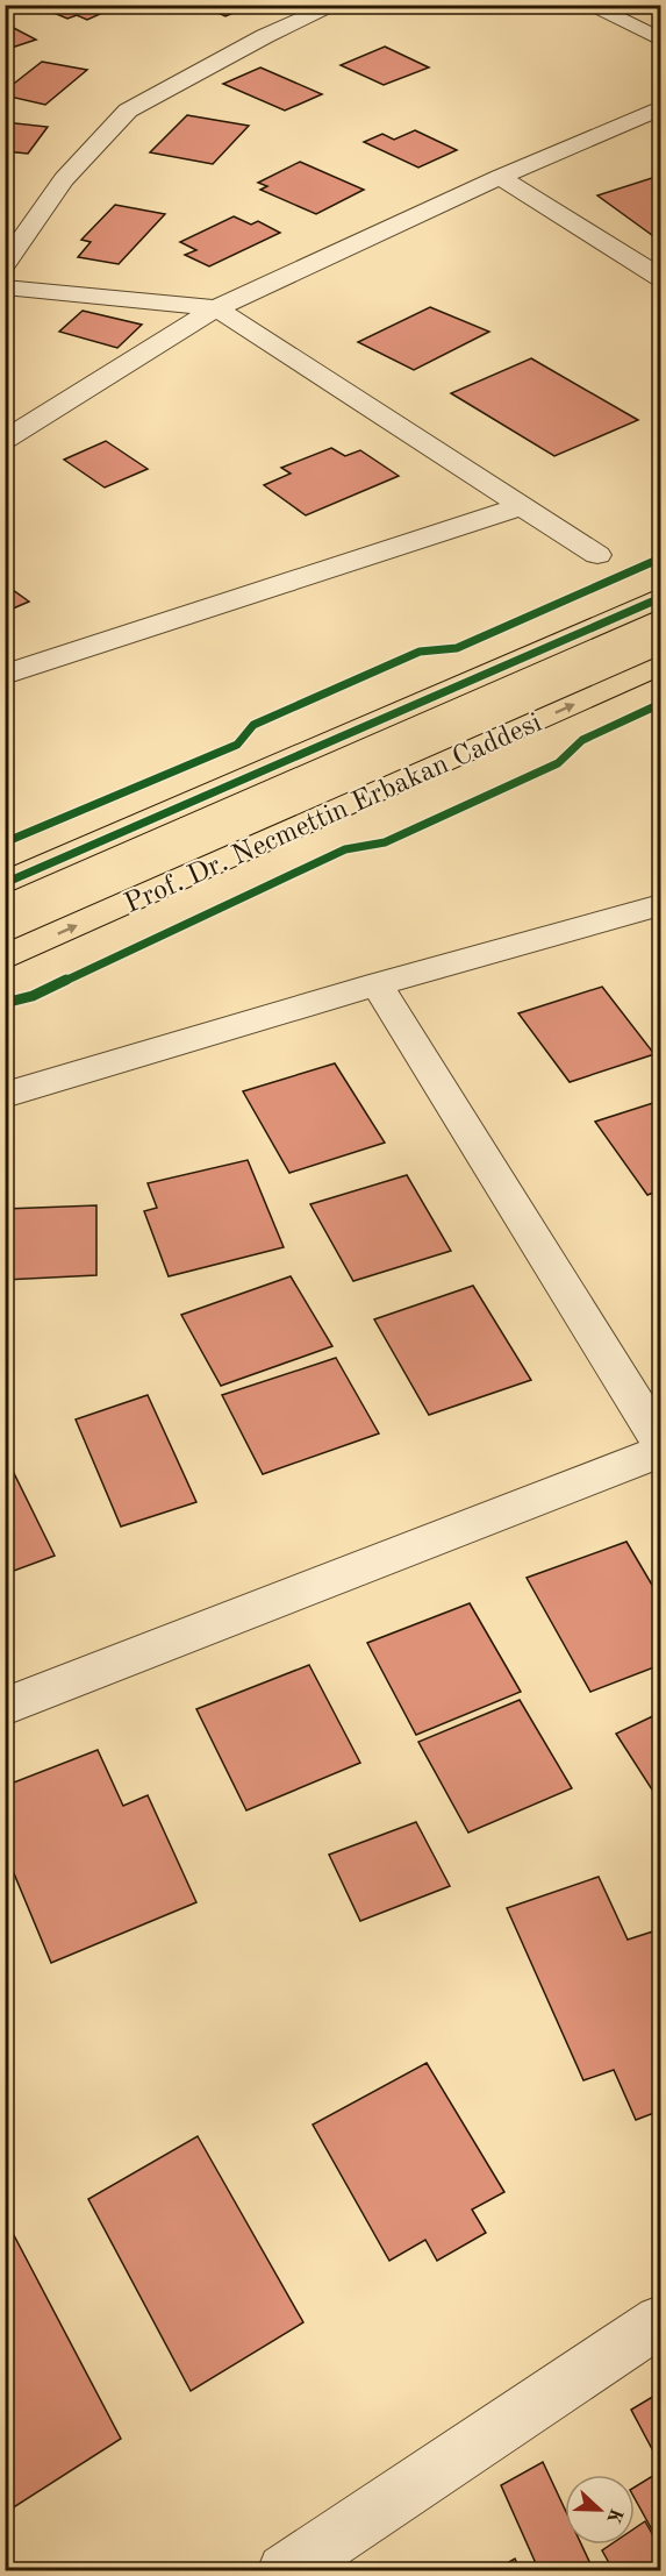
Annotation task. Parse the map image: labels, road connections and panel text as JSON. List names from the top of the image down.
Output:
{
  "streets": {
    "main road": ["Prof. Dr. Necmettin Erbakan Caddesi"]
  },
  "north": "right"
}
